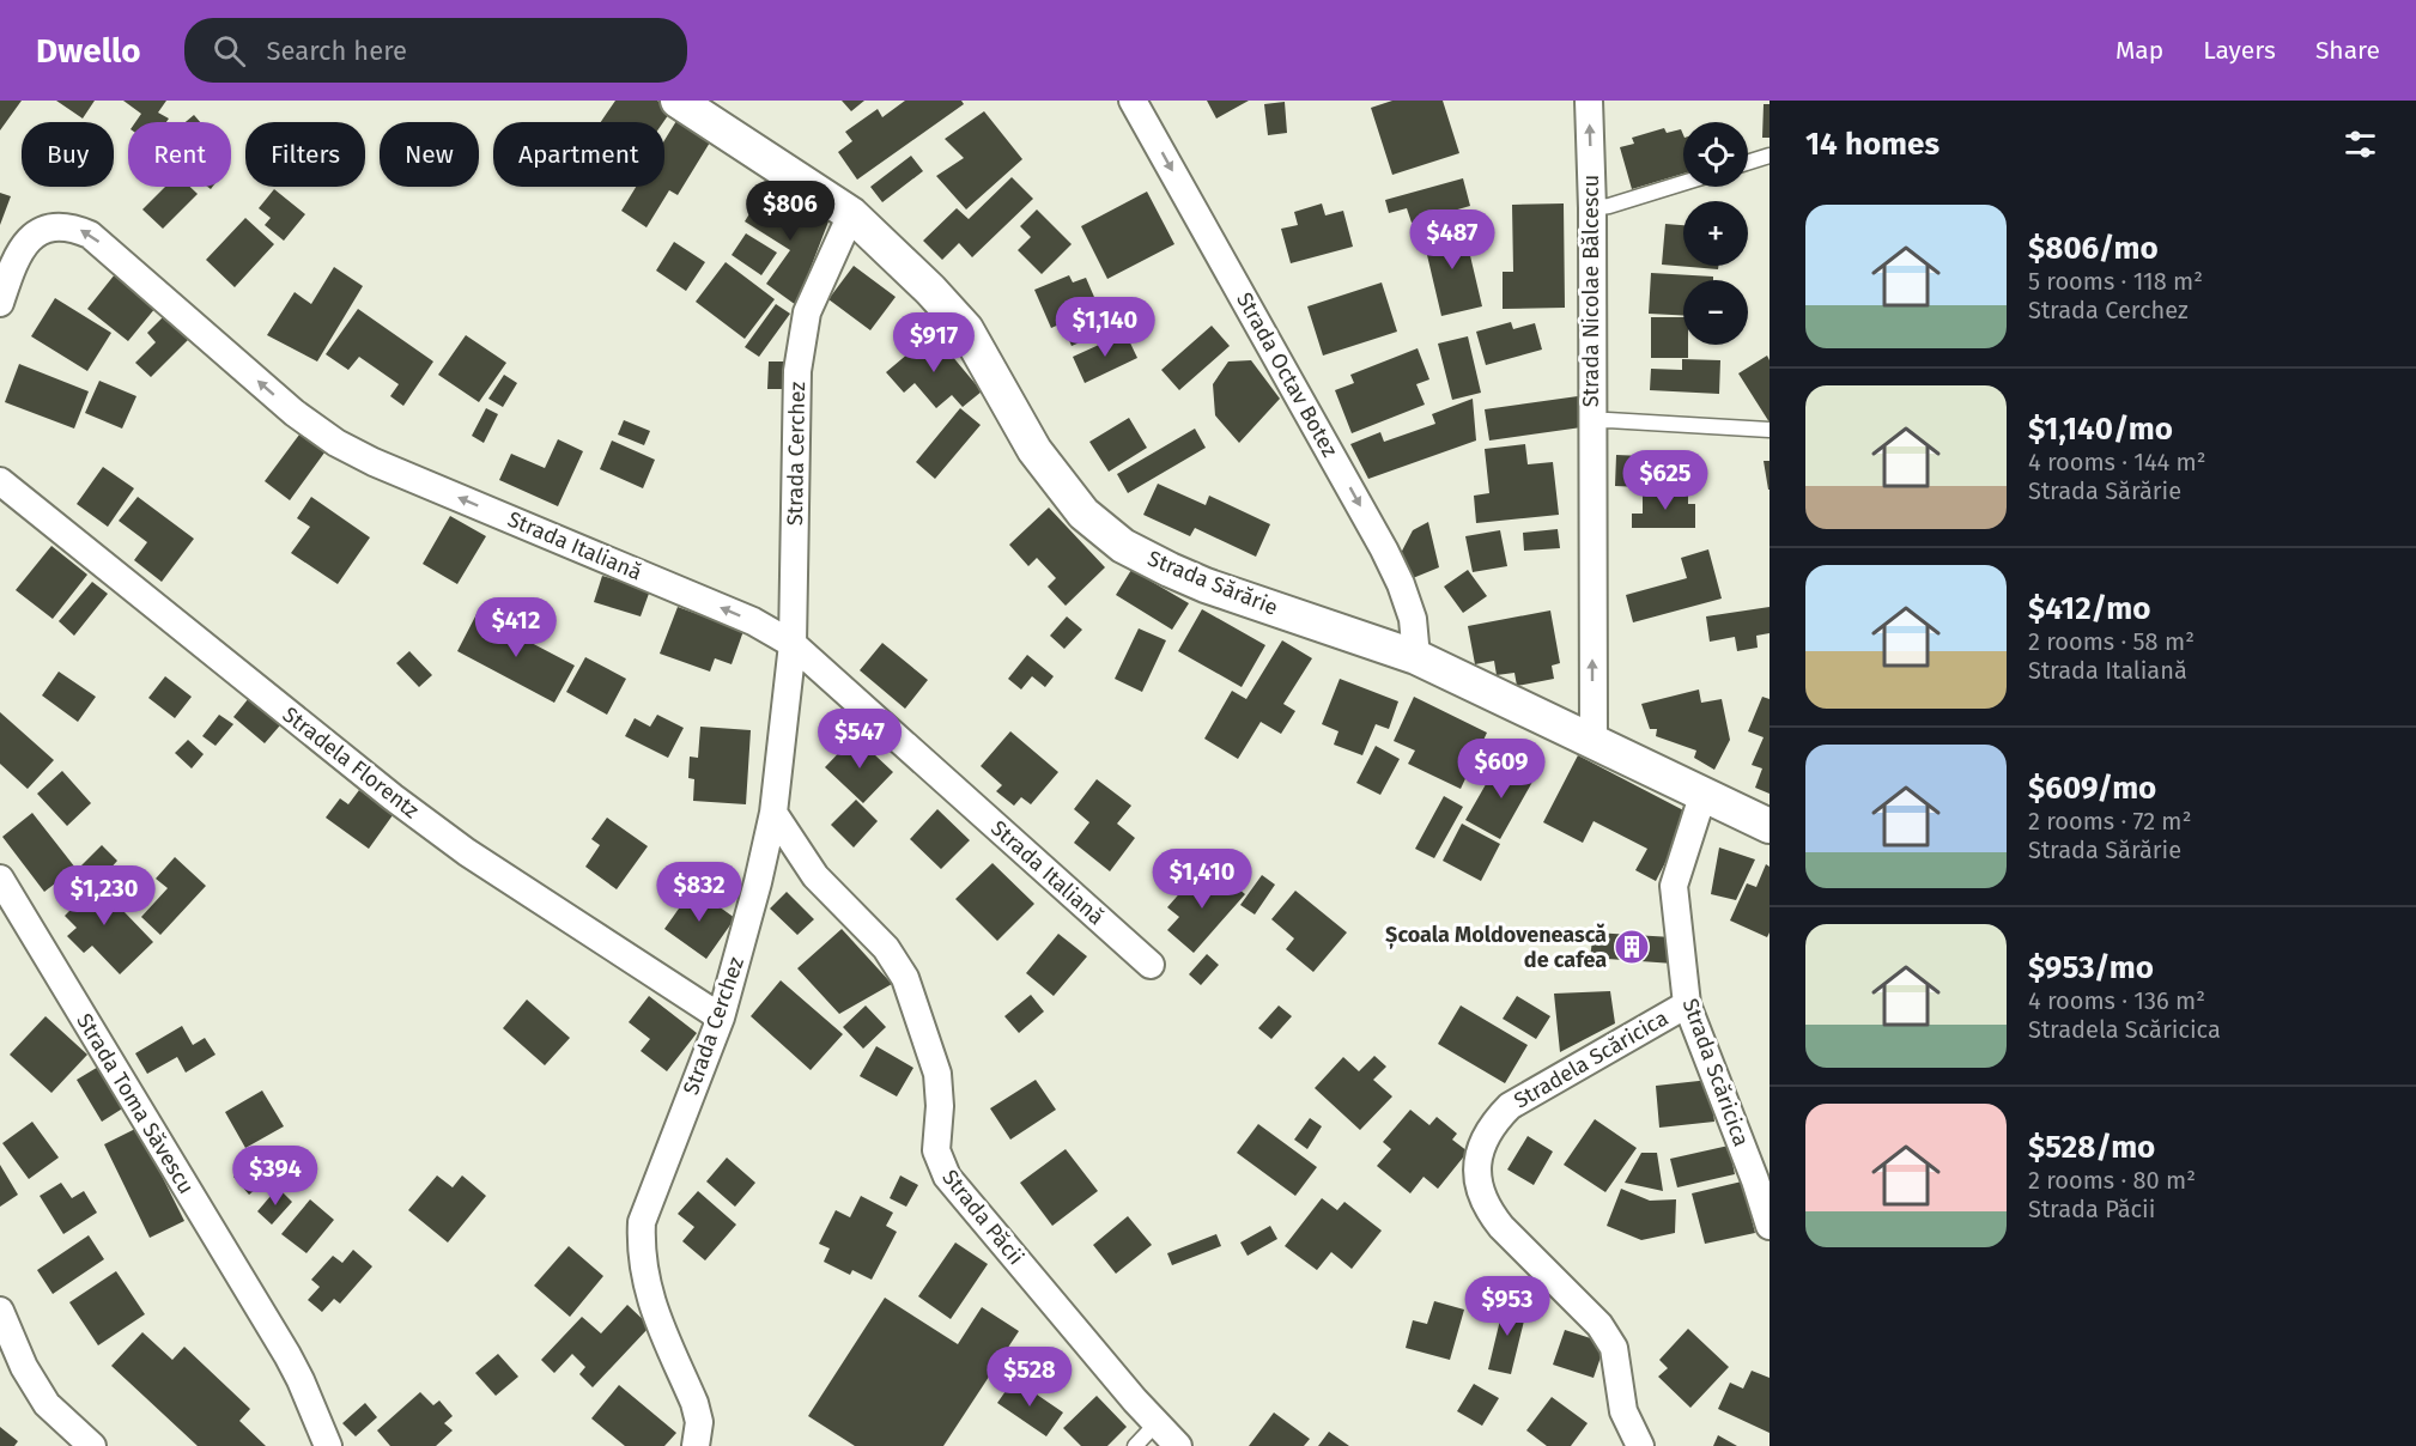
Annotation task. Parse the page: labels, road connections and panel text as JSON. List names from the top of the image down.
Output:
{
  "streets": {
    "street": [
      "Strada Nicolae Bălcescu",
      "Strada Octav Botez",
      "Strada Cerchez",
      "Strada Italiană",
      "Strada Sărărie",
      "Stradela Florentz",
      "Stradela Scăricica",
      "Strada Scăricica",
      "Strada Toma Săvescu",
      "Strada Păcii"
    ]
  },
  "crossings": [
    ["Strada Nicolae Bălcescu", "Strada Sărărie"],
    ["Strada Octav Botez", "Strada Sărărie"],
    ["Strada Cerchez", "Strada Italiană"],
    ["Strada Cerchez", "Strada Sărărie"],
    ["Strada Cerchez", "Stradela Florentz"],
    ["Strada Cerchez", "Strada Păcii"],
    ["Strada Sărărie", "Strada Scăricica"],
    ["Stradela Scăricica", "Strada Scăricica"]
  ],
  "one_way": ["Strada Nicolae Bălcescu", "Strada Octav Botez", "Strada Italiană"],
  "places": {
    "building": ["Școala Moldovenească de cafea"]
  },
  "page": {
    "header": "Dwello",
    "search": "Search here",
    "nav": ["Map", "Layers", "Share"],
    "heading": "14 homes",
    "map_buttons": ["+", "−"],
    "chip": [
      "Buy",
      "Rent",
      "Filters",
      "New",
      "Apartment"
    ],
    "price": [
      "$806",
      "$487",
      "$1,140",
      "$917",
      "$625",
      "$412",
      "$547",
      "$609",
      "$1,410",
      "$832",
      "$1,230",
      "$394",
      "$953",
      "$528"
    ],
    "list": [
      {
        "name": "$806/mo",
        "note": "5 rooms · 118 m² · Strada Cerchez"
      },
      {
        "name": "$1,140/mo",
        "note": "4 rooms · 144 m² · Strada Sărărie"
      },
      {
        "name": "$412/mo",
        "note": "2 rooms · 58 m² · Strada Italiană"
      },
      {
        "name": "$609/mo",
        "note": "2 rooms · 72 m² · Strada Sărărie"
      },
      {
        "name": "$953/mo",
        "note": "4 rooms · 136 m² · Stradela Scăricica"
      },
      {
        "name": "$528/mo",
        "note": "2 rooms · 80 m² · Strada Păcii"
      }
    ]
  }
}
